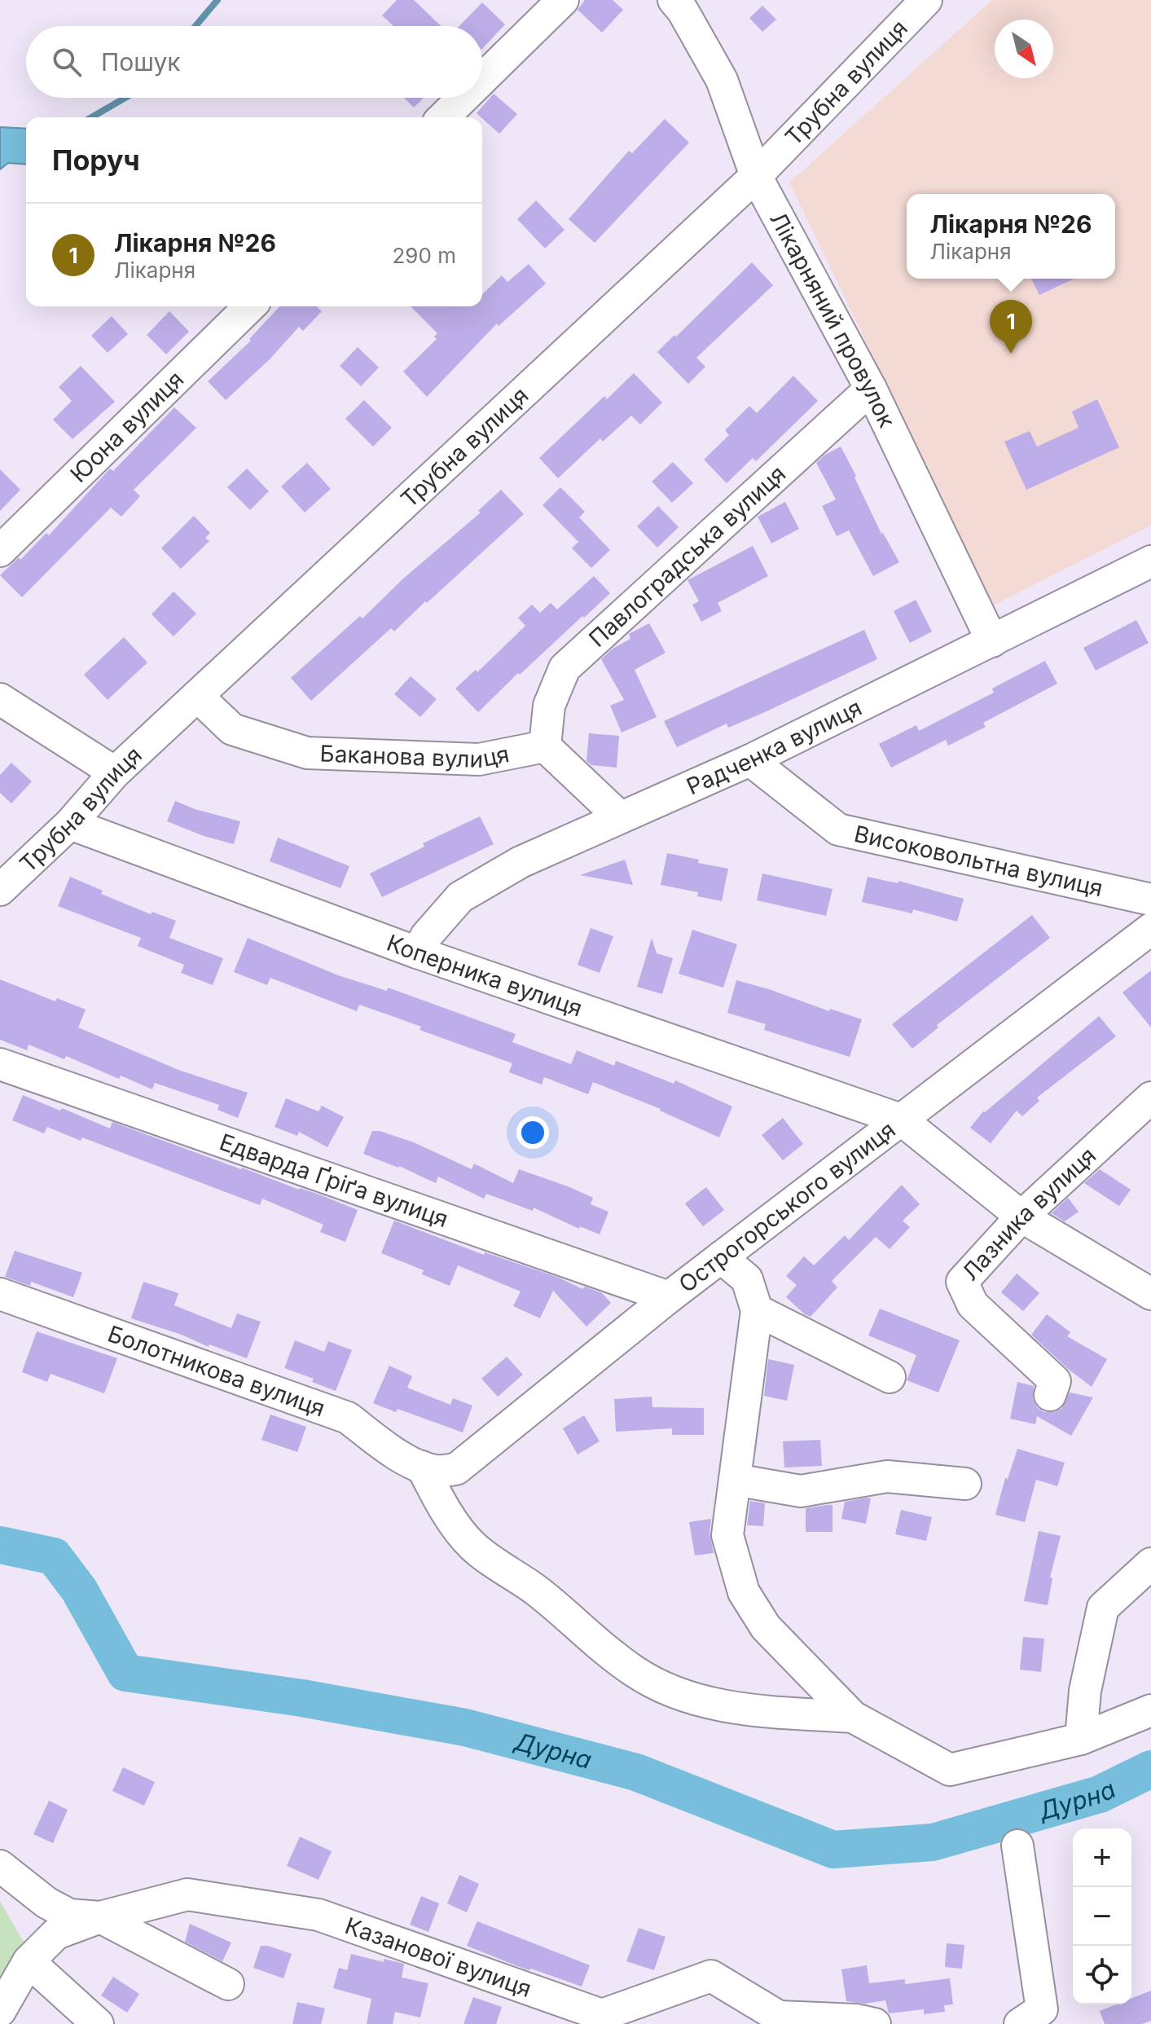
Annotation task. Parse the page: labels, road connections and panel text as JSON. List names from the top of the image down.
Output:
{
  "streets": {
    "street": [
      "Трубна вулиця",
      "Лікарняний провулок",
      "Юона вулиця",
      "Павлоградська вулиця",
      "Радченка вулиця",
      "Баканова вулиця",
      "Високовольтна вулиця",
      "Коперника вулиця",
      "Едварда Ґріґа вулиця",
      "Острогорського вулиця",
      "Лазника вулиця",
      "Болотникова вулиця",
      "Казанової вулиця"
    ]
  },
  "crossings": [
    ["Трубна вулиця", "Лікарняний провулок"],
    ["Трубна вулиця", "Баканова вулиця"],
    ["Трубна вулиця", "Коперника вулиця"],
    ["Лікарняний провулок", "Павлоградська вулиця"],
    ["Лікарняний провулок", "Радченка вулиця"],
    ["Павлоградська вулиця", "Баканова вулиця"],
    ["Радченка вулиця", "Високовольтна вулиця"],
    ["Радченка вулиця", "Коперника вулиця"],
    ["Коперника вулиця", "Острогорського вулиця"],
    ["Коперника вулиця", "Лазника вулиця"],
    ["Едварда Ґріґа вулиця", "Острогорського вулиця"],
    ["Острогорського вулиця", "Болотникова вулиця"]
  ],
  "water": ["Дурна"],
  "north": "bottom right",
  "page": {
    "search": "Пошук",
    "heading": "Поруч",
    "popup": ["Лікарня №26", "Лікарня"],
    "list": [
      {
        "mark": "1",
        "name": "Лікарня №26",
        "note": "Лікарня",
        "value": "290 m"
      }
    ],
    "pins": "1",
    "map_buttons": ["+", "−"]
  }
}
